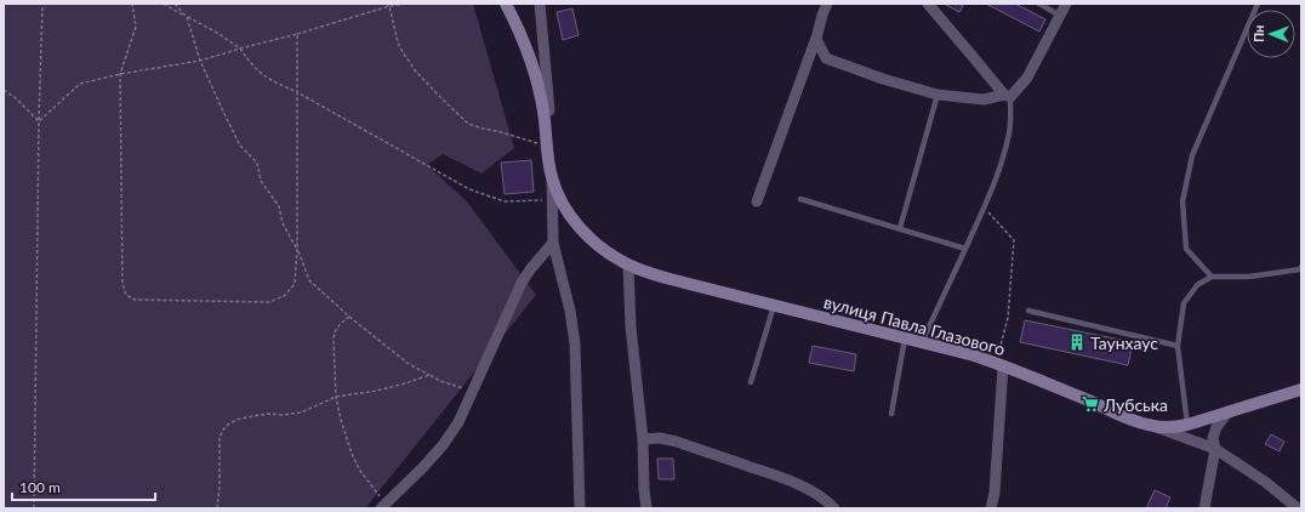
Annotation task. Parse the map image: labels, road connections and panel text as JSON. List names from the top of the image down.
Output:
{
  "streets": {
    "main road": ["вулиця Павла Глазового"]
  },
  "places": {
    "building": ["Таунхаус"],
    "supermarket": ["Лубська"]
  },
  "scale_bar": "100 m",
  "north": "left"
}
